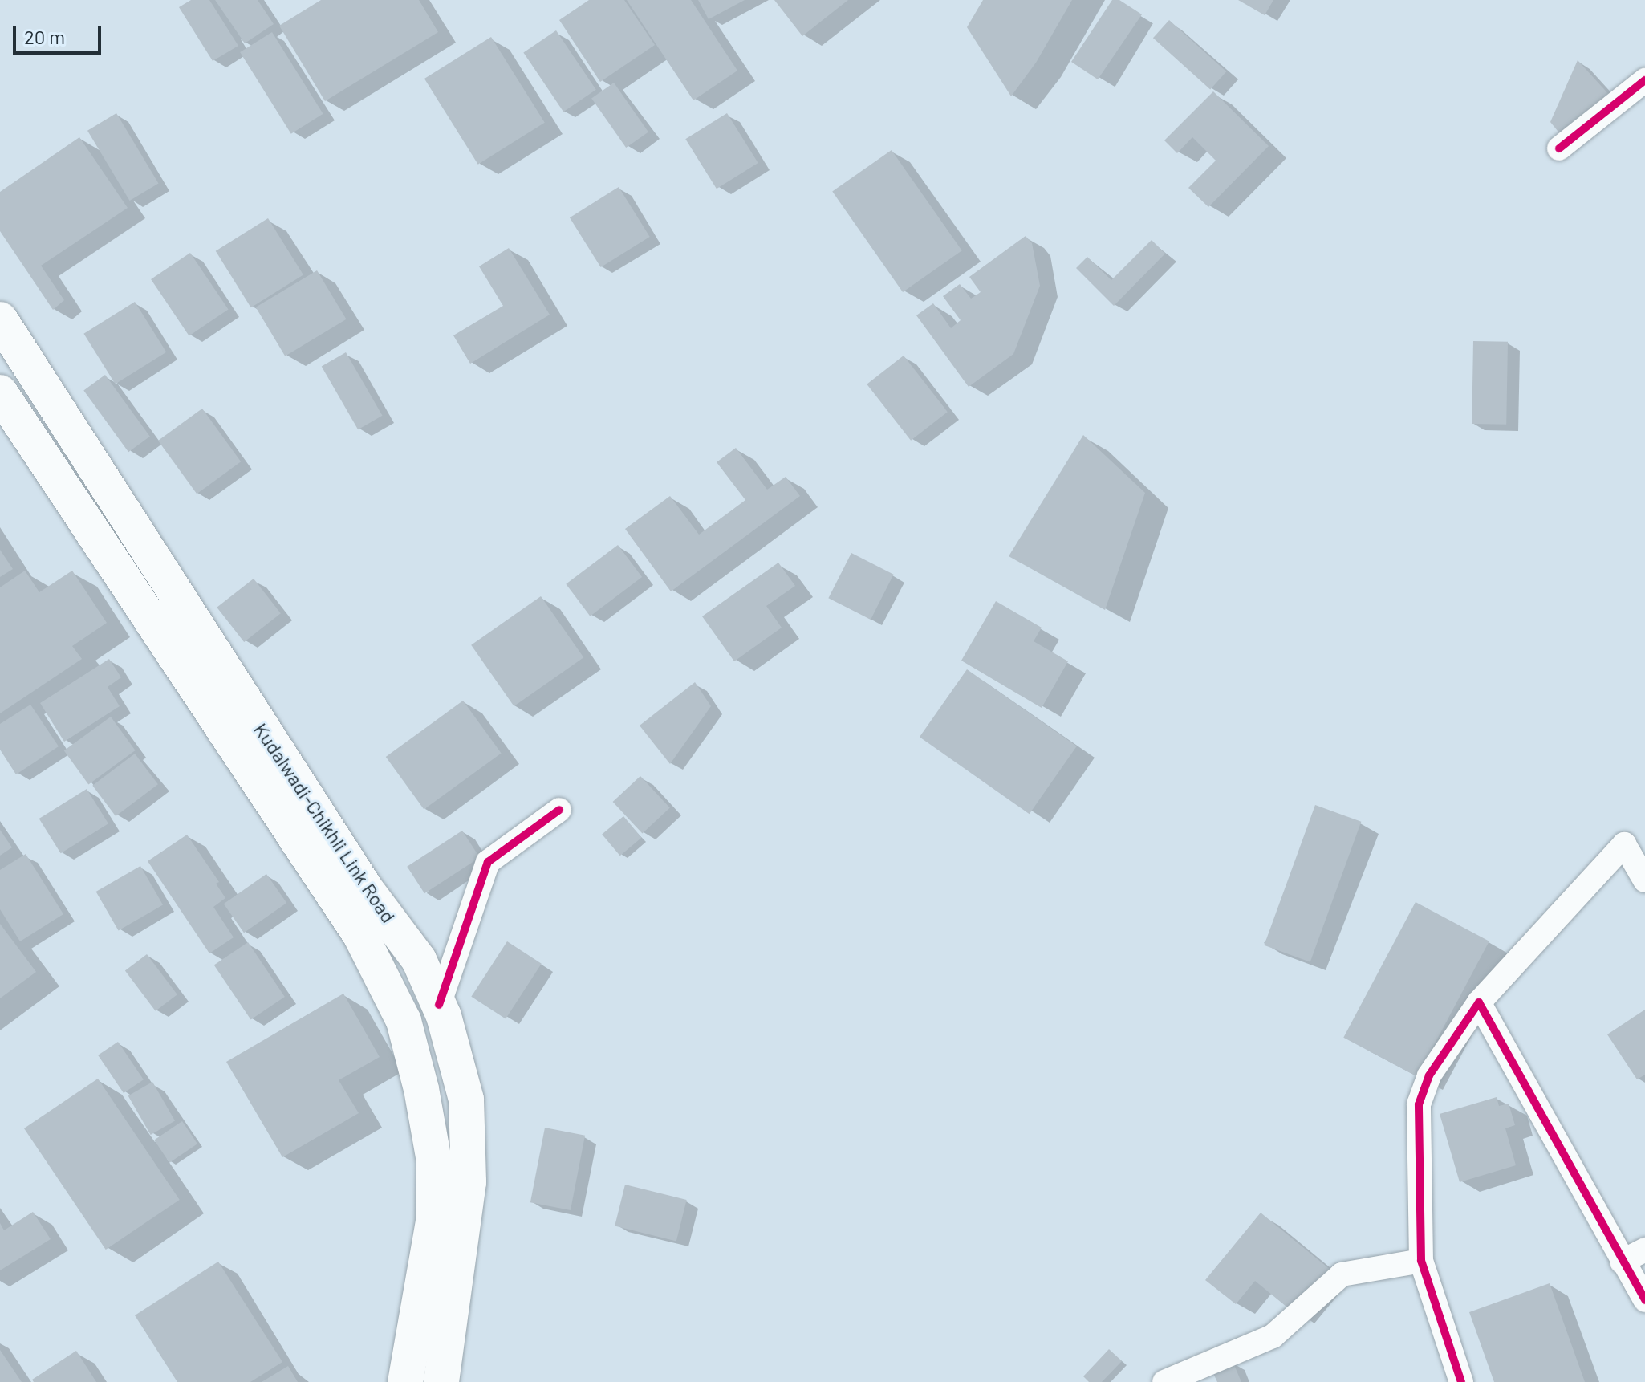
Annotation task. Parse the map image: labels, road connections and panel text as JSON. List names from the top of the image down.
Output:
{
  "streets": {
    "main road": ["Kudalwadi-Chikhli Link Road"]
  },
  "scale_bar": "20 m"
}
